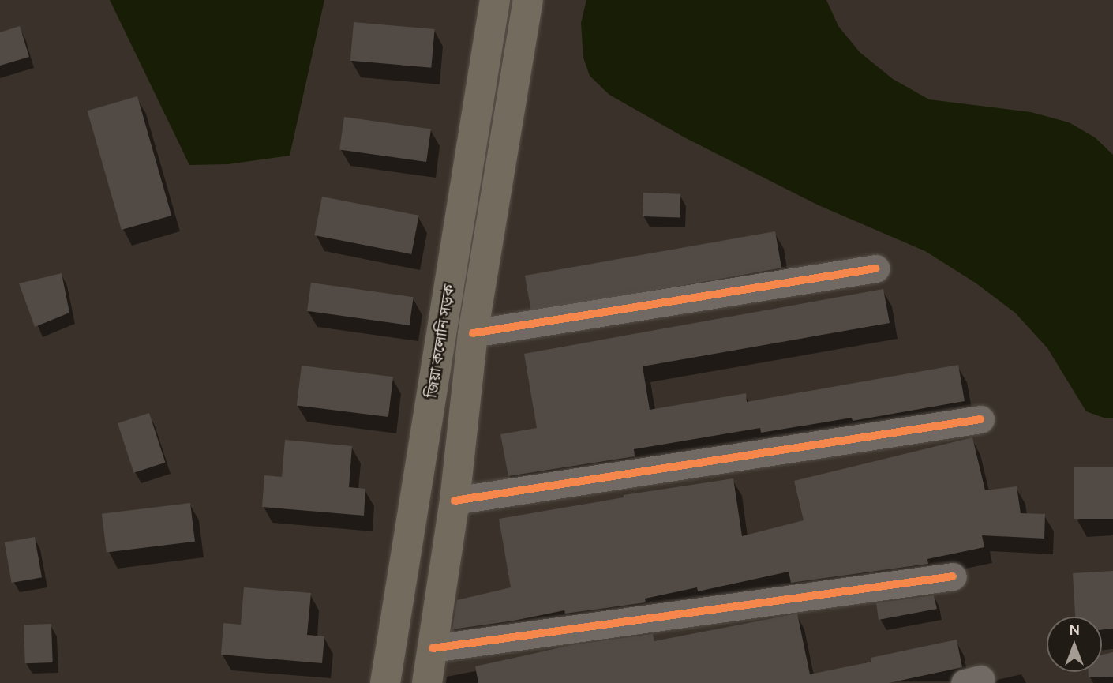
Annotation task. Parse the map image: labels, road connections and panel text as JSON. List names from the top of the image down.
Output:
{
  "streets": {
    "main road": ["জিয়া কলোনি সড়ক"]
  },
  "north": "top"
}
